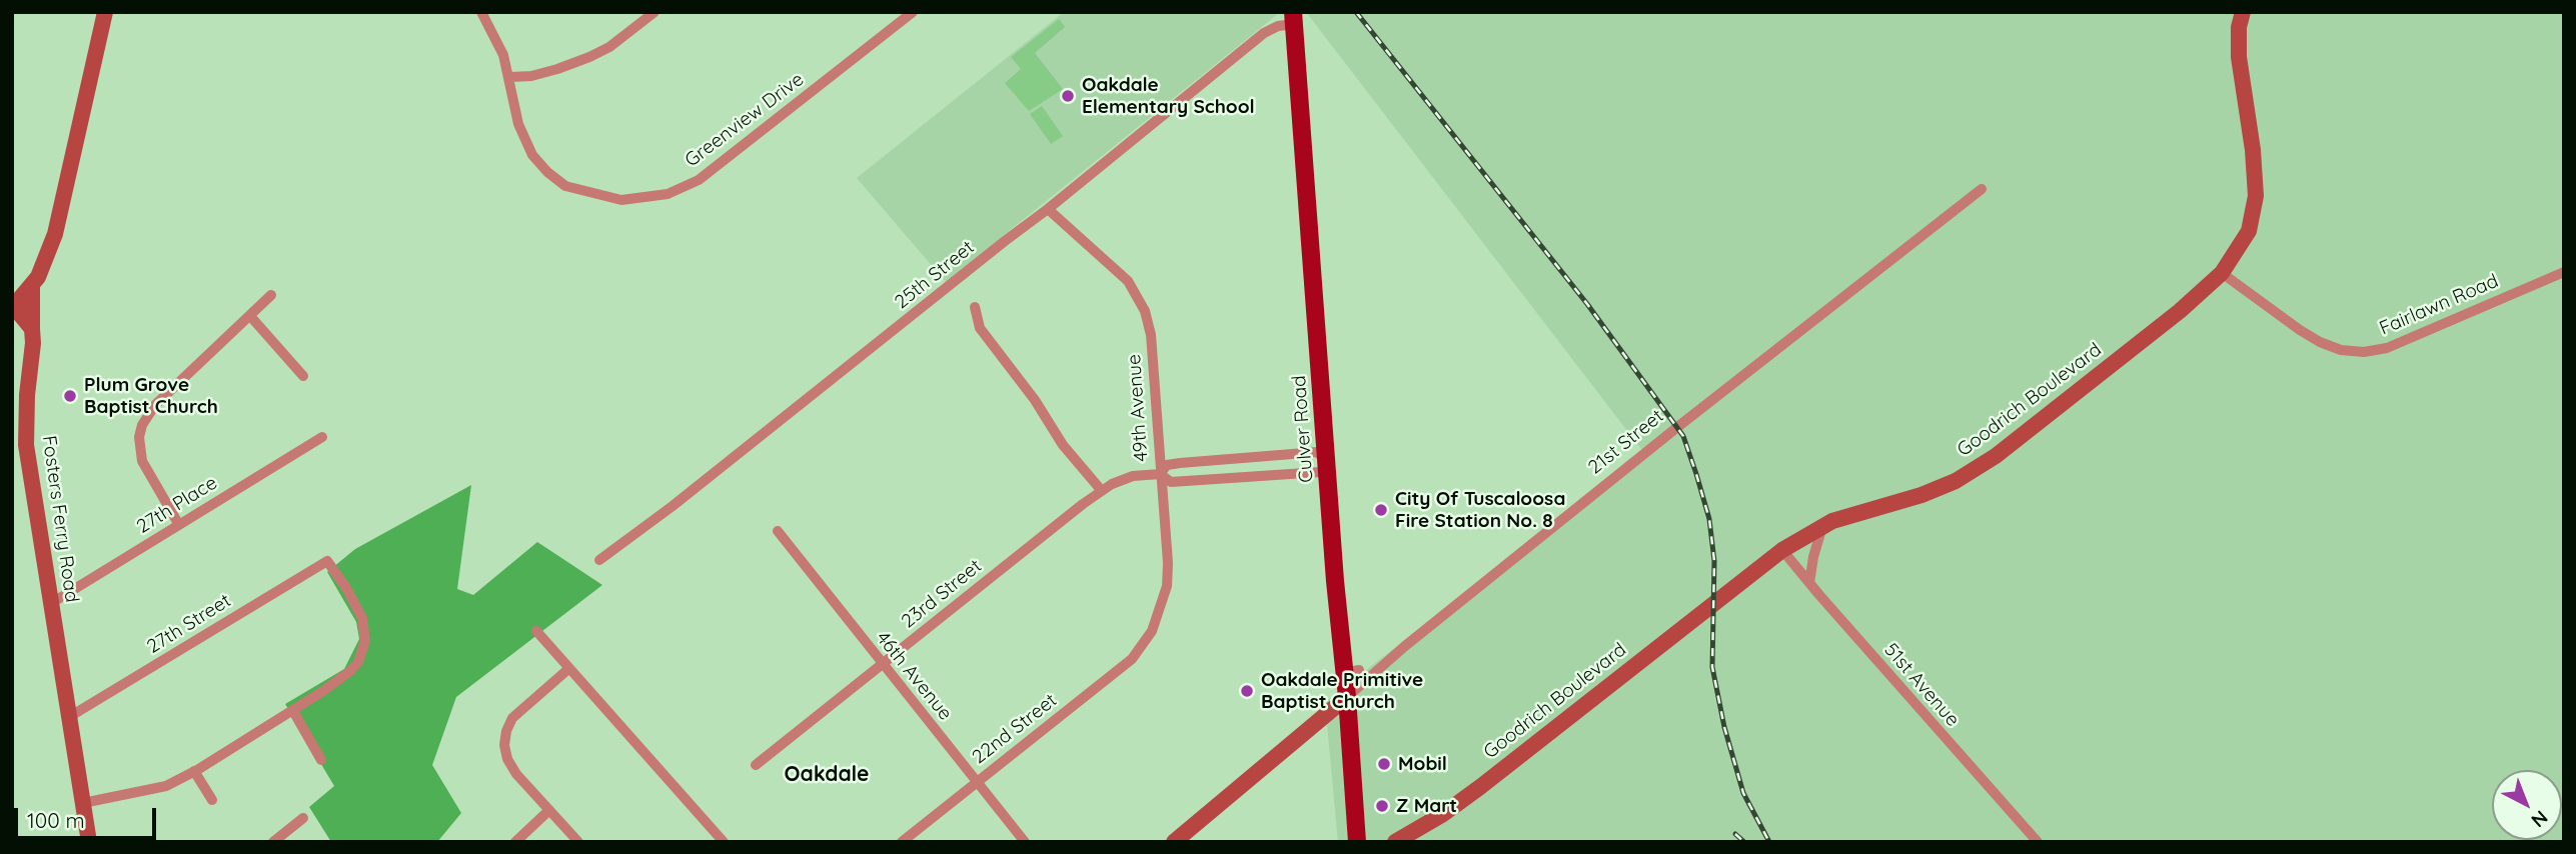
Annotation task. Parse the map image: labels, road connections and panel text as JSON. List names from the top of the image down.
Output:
{
  "streets": {
    "main road": ["Culver Road"],
    "street": [
      "Greenview Drive",
      "25th Street",
      "Fairlawn Road",
      "Goodrich Boulevard",
      "49th Avenue",
      "21st Street",
      "27th Place",
      "Fosters Ferry Road",
      "23rd Street",
      "27th Street",
      "46th Avenue",
      "51st Avenue",
      "22nd Street"
    ]
  },
  "crossings": [
    ["25th Street", "49th Avenue"],
    ["25th Street", "Culver Road"],
    ["Fairlawn Road", "Goodrich Boulevard"],
    ["Goodrich Boulevard", "51st Avenue"],
    ["49th Avenue", "23rd Street"],
    ["49th Avenue", "22nd Street"],
    ["Culver Road", "21st Street"],
    ["Culver Road", "23rd Street"],
    ["27th Place", "Fosters Ferry Road"],
    ["Fosters Ferry Road", "27th Street"],
    ["23rd Street", "46th Avenue"],
    ["46th Avenue", "22nd Street"]
  ],
  "districts": ["Oakdale"],
  "places": [
    "Oakdale Elementary School",
    "Plum Grove Baptist Church",
    "City Of Tuscaloosa Fire Station No. 8",
    "Oakdale Primitive Baptist Church",
    "Mobil",
    "Z Mart"
  ],
  "scale_bar": "100 m",
  "north": "bottom right"
}
